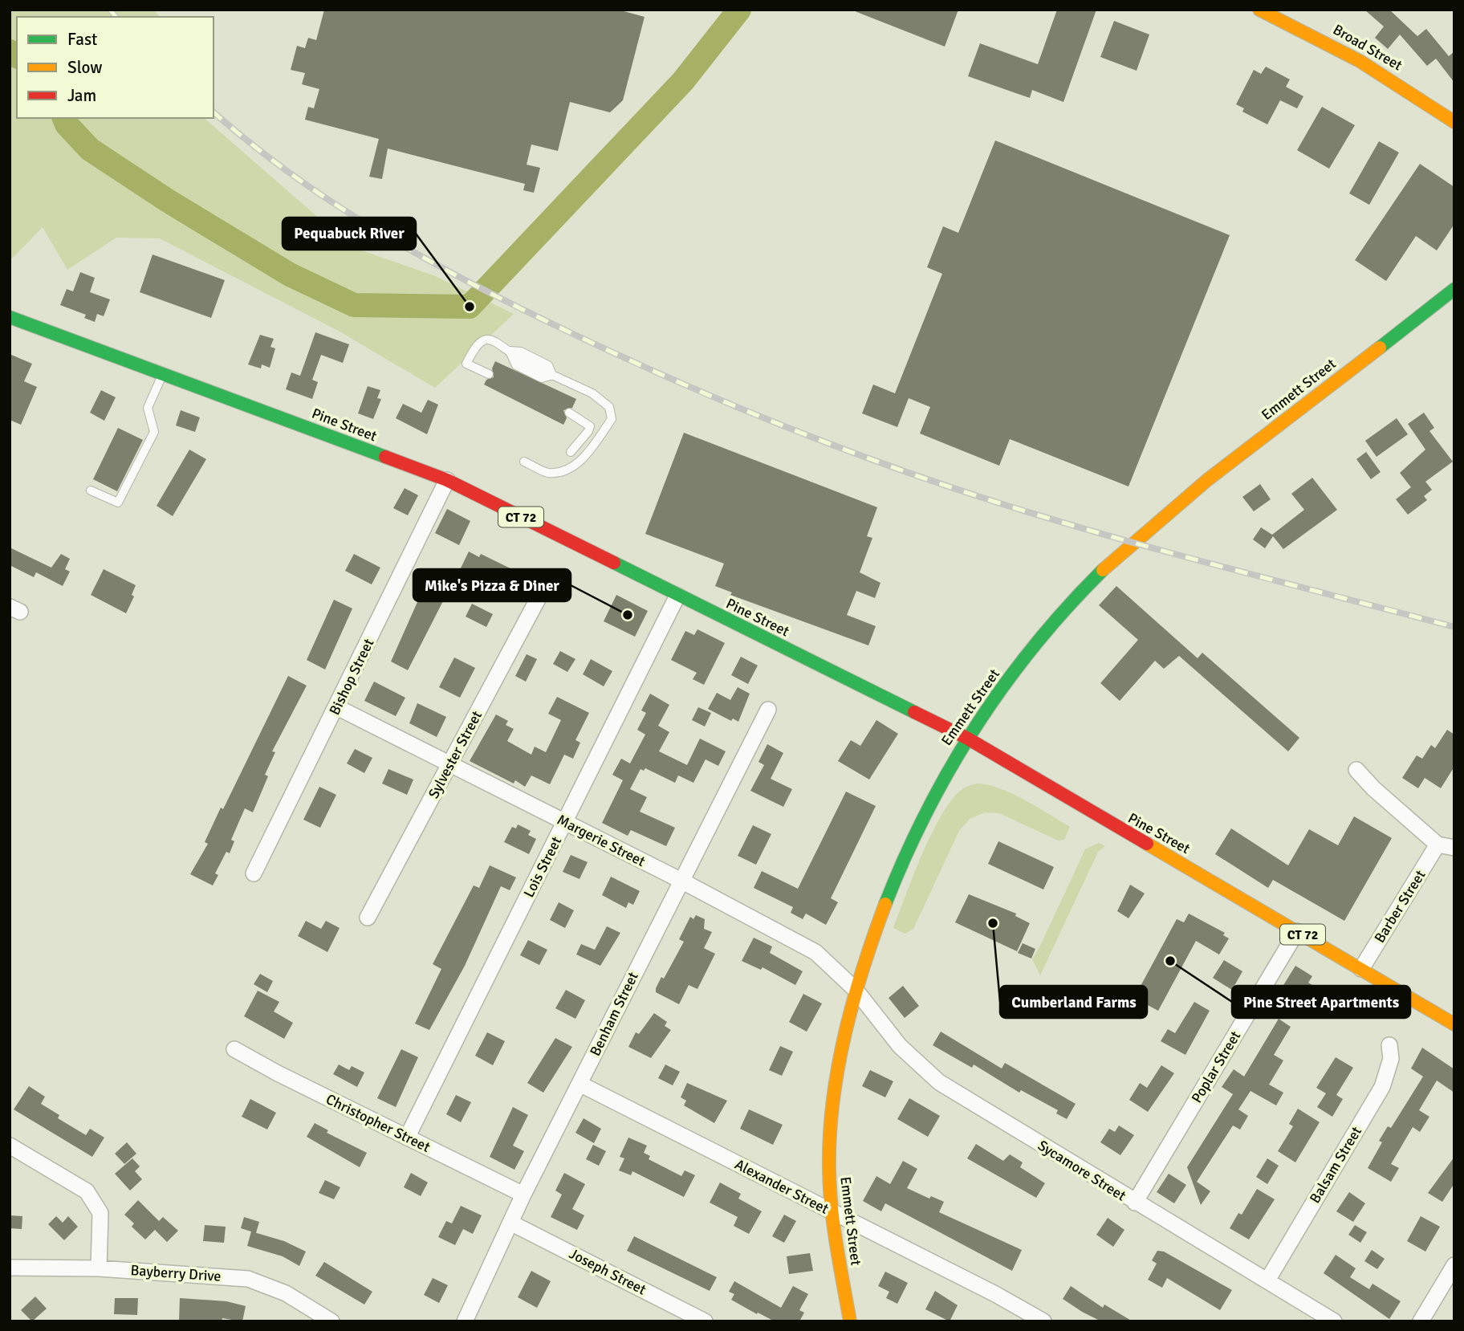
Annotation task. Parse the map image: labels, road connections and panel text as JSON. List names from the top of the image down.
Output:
{
  "streets": {
    "main road": [
      "Broad Street",
      "Emmett Street",
      "Pine Street",
      "CT 72"
    ],
    "street": [
      "Bishop Street",
      "Sylvester Street",
      "Margerie Street",
      "Lois Street",
      "Barber Street",
      "Benham Street",
      "Poplar Street",
      "Christopher Street",
      "Balsam Street",
      "Sycamore Street",
      "Alexander Street",
      "Joseph Street",
      "Bayberry Drive"
    ]
  },
  "crossings": [
    ["Emmett Street", "Pine Street"],
    ["Emmett Street", "Margerie Street"],
    ["Emmett Street", "Sycamore Street"],
    ["Emmett Street", "Alexander Street"],
    ["Pine Street", "CT 72"],
    ["Pine Street", "Bishop Street"],
    ["Pine Street", "Lois Street"],
    ["Pine Street", "Barber Street"],
    ["Pine Street", "Poplar Street"],
    ["Bishop Street", "Margerie Street"],
    ["Sylvester Street", "Margerie Street"],
    ["Margerie Street", "Lois Street"],
    ["Margerie Street", "Benham Street"],
    ["Margerie Street", "Sycamore Street"],
    ["Lois Street", "Christopher Street"],
    ["Benham Street", "Christopher Street"],
    ["Benham Street", "Alexander Street"],
    ["Benham Street", "Joseph Street"],
    ["Poplar Street", "Sycamore Street"],
    ["Balsam Street", "Sycamore Street"]
  ],
  "places": [
    "Pequabuck River",
    "Mike's Pizza & Diner",
    "Cumberland Farms",
    "Pine Street Apartments"
  ],
  "legend": ["Fast", "Slow", "Jam"]
}
